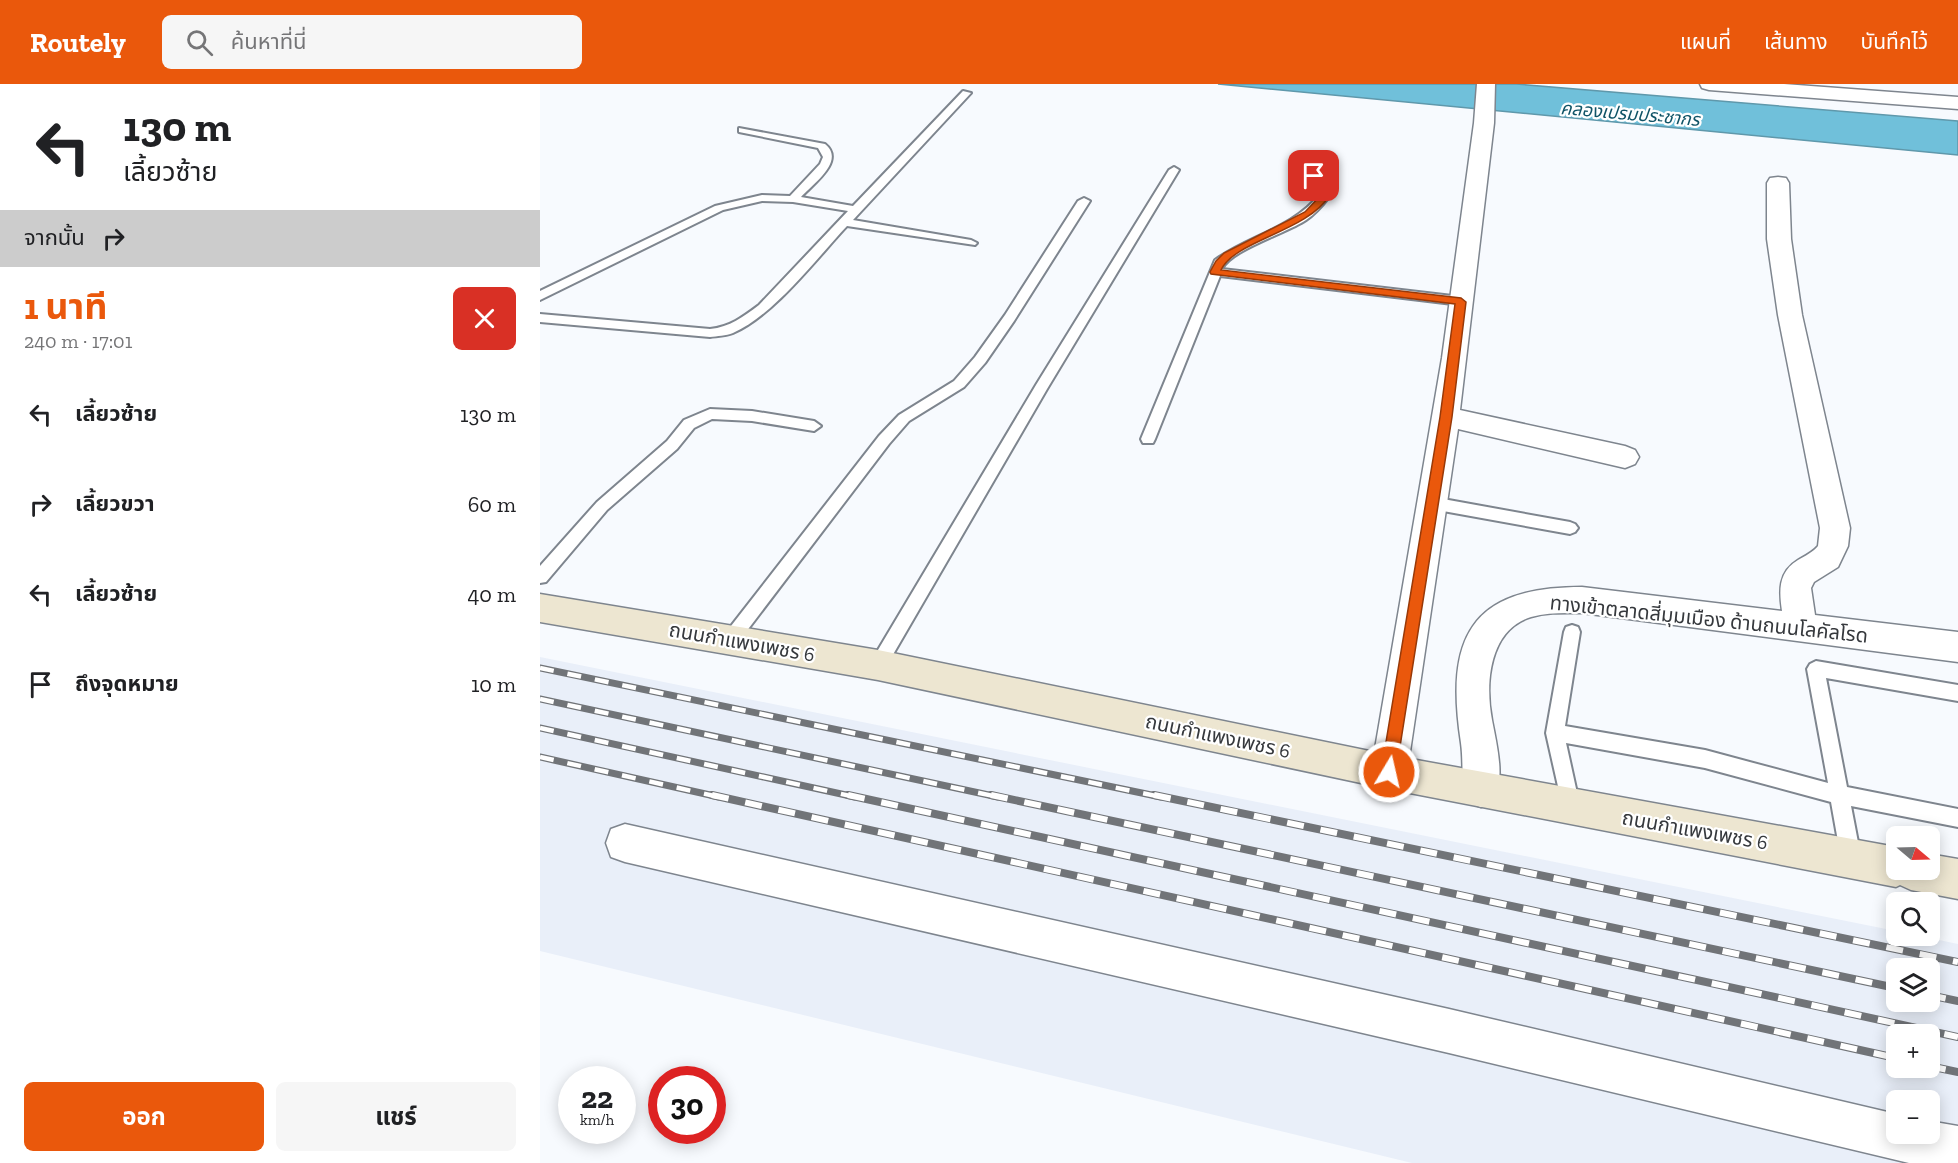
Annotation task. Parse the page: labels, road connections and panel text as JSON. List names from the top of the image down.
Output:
{
  "streets": {
    "main road": ["ถนนกำแพงเพชร 6"],
    "street": ["ทางเข้าตลาดสี่มุมเมือง ด้านถนนโลคัลโรด"]
  },
  "crossings": [
    ["ทางเข้าตลาดสี่มุมเมือง ด้านถนนโลคัลโรด", "ถนนกำแพงเพชร 6"]
  ],
  "water": ["คลองเปรมประชากร"],
  "north": "right",
  "page": {
    "header": "Routely",
    "search": "ค้นหาที่นี่",
    "nav": ["แผนที่", "เส้นทาง", "บันทึกไว้"],
    "turn": ["130 m", "เลี้ยวซ้าย"],
    "then": "จากนั้น",
    "heading": ["1 นาที", "240 m · 17:01"],
    "list": [
      {
        "name": "เลี้ยวซ้าย",
        "value": "130 m"
      },
      {
        "name": "เลี้ยวขวา",
        "value": "60 m"
      },
      {
        "name": "เลี้ยวซ้าย",
        "value": "40 m"
      },
      {
        "name": "ถึงจุดหมาย",
        "value": "10 m"
      }
    ],
    "map_buttons": ["+", "−"],
    "speed": "22 km/h",
    "limit": "30",
    "buttons": ["ออก", "แชร์"]
  }
}
